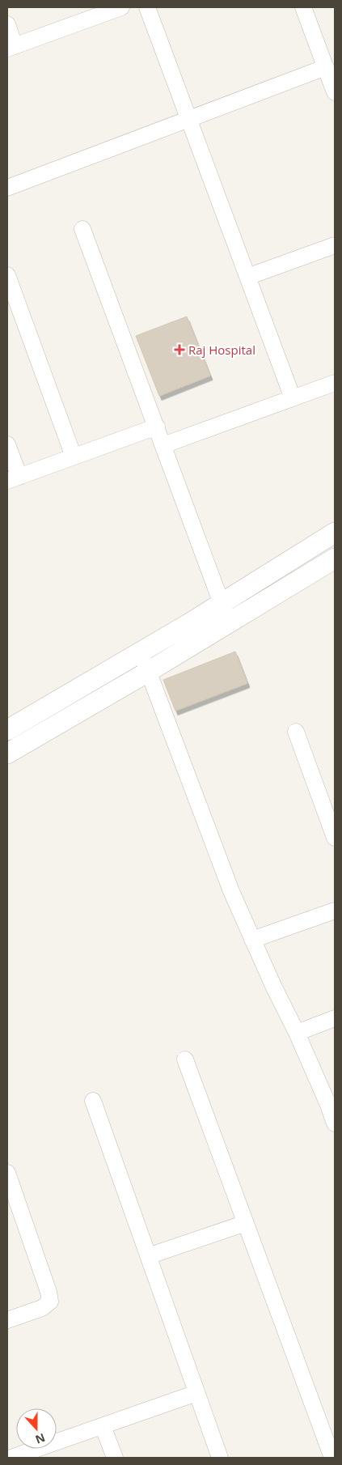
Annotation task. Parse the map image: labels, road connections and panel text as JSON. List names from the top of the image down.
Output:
{
  "places": {
    "health": ["Raj Hospital"]
  },
  "north": "bottom"
}
